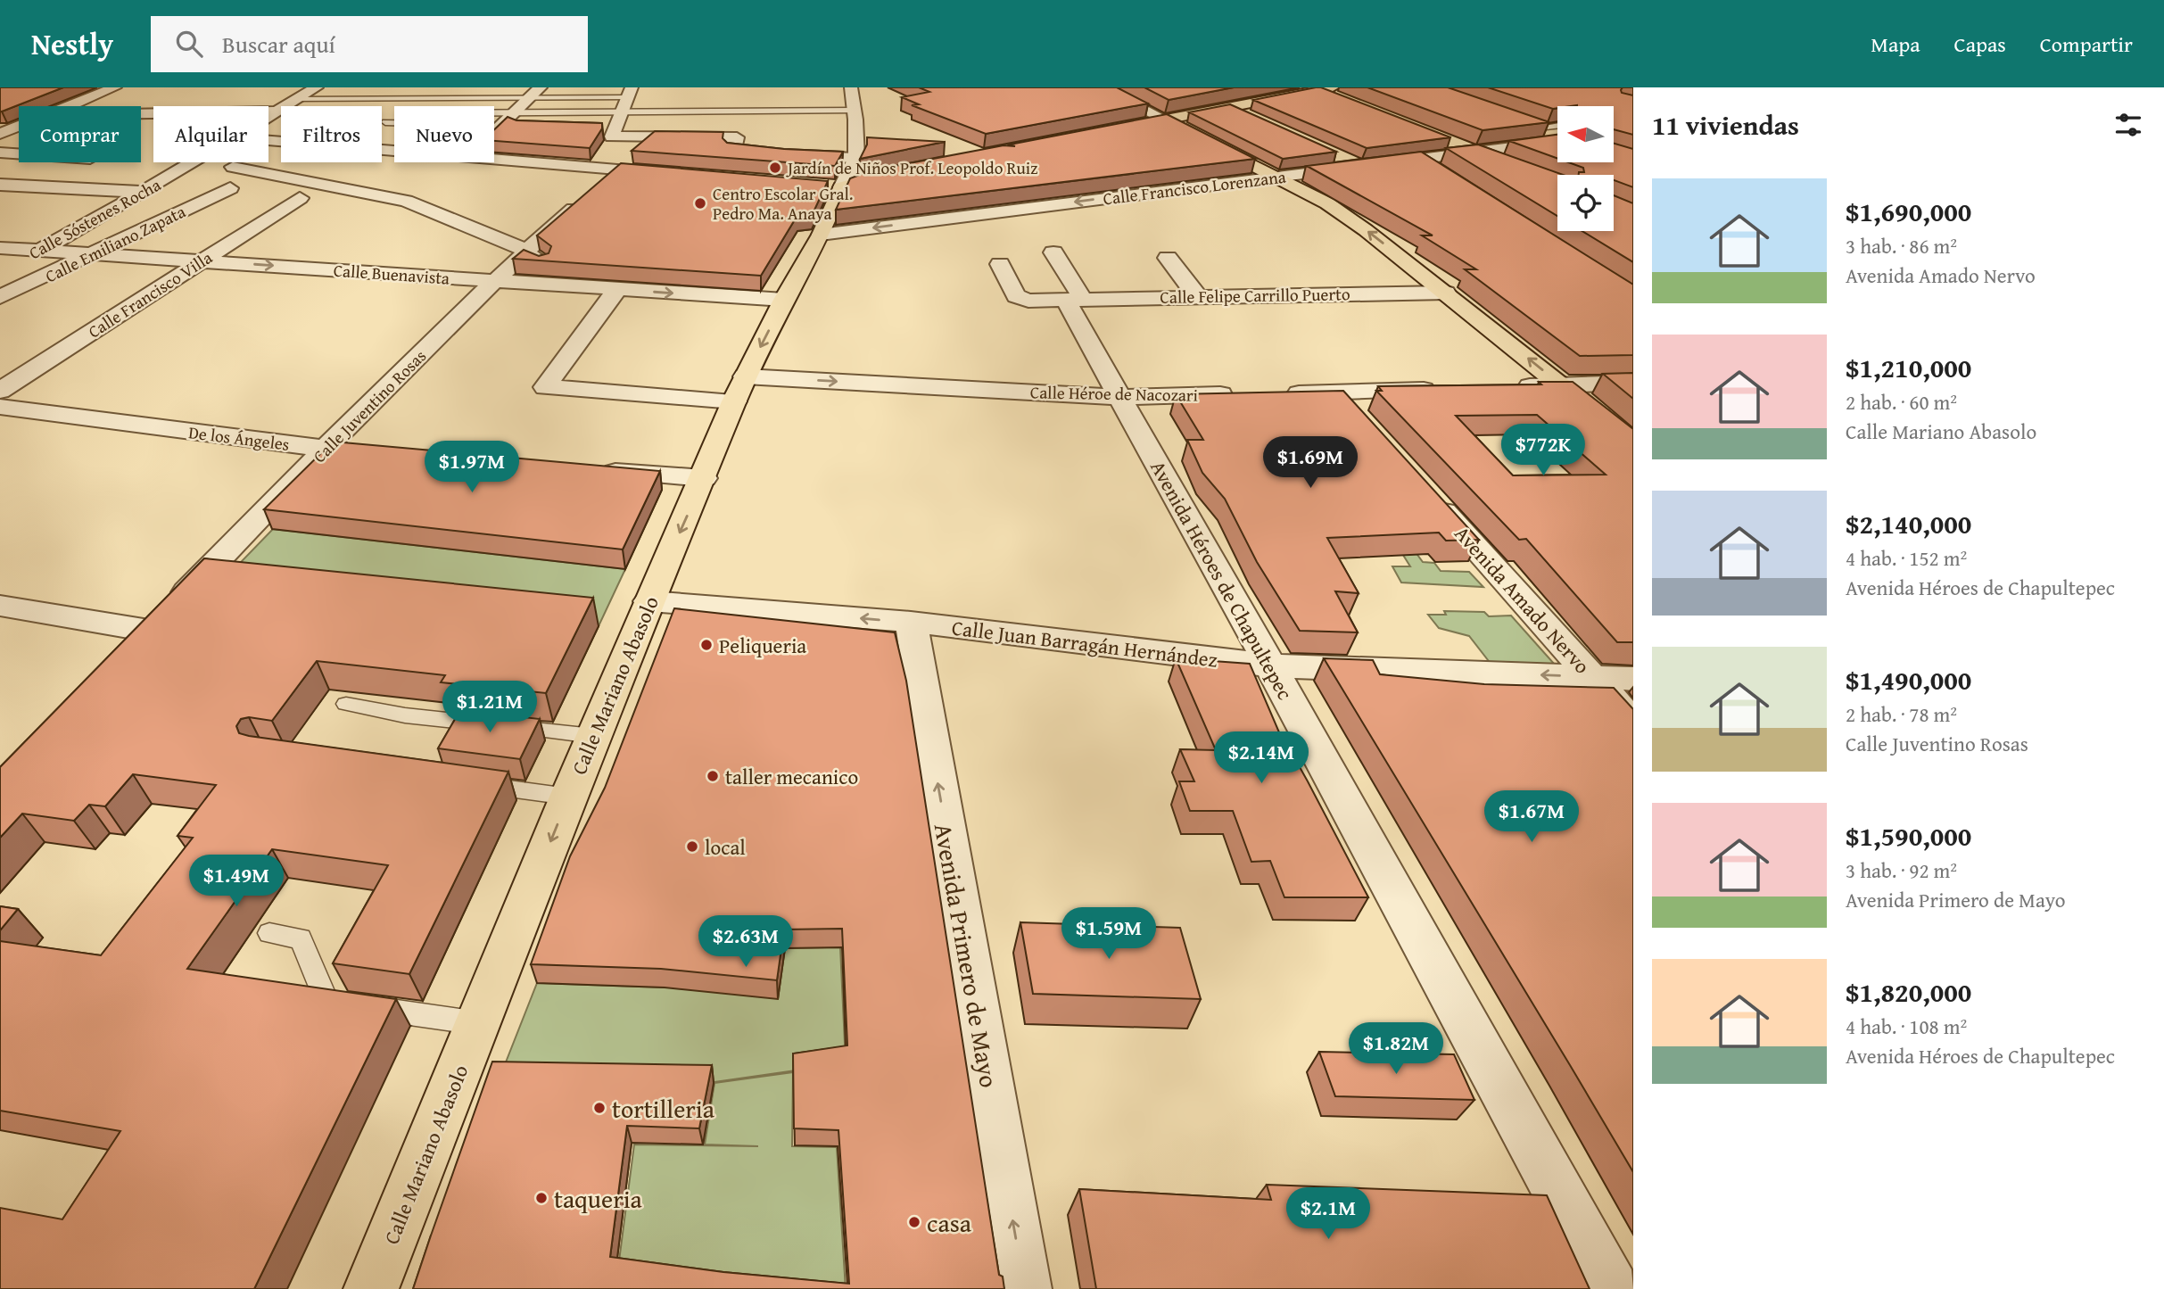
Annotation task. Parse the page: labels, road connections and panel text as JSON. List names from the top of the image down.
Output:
{
  "streets": {
    "main road": ["Calle Mariano Abasolo"],
    "street": [
      "Calle Francisco Lorenzana",
      "Calle Sóstenes Rocha",
      "Calle Emiliano Zapata",
      "Calle Buenavista",
      "Calle Francisco Villa",
      "Calle Felipe Carrillo Puerto",
      "Calle Héroe de Nacozari",
      "Calle Juventino Rosas",
      "De los Ángeles",
      "Avenida Héroes de Chapultepec",
      "Avenida Amado Nervo",
      "Calle Juan Barragán Hernández",
      "Avenida Primero de Mayo"
    ]
  },
  "crossings": [
    ["Calle Francisco Lorenzana", "Calle Mariano Abasolo"],
    ["Calle Sóstenes Rocha", "Calle Buenavista"],
    ["Calle Emiliano Zapata", "Calle Buenavista"],
    ["Calle Buenavista", "Calle Francisco Villa"],
    ["Calle Buenavista", "Calle Héroe de Nacozari"],
    ["Calle Buenavista", "Calle Juventino Rosas"],
    ["Calle Buenavista", "Calle Mariano Abasolo"],
    ["Calle Felipe Carrillo Puerto", "Avenida Héroes de Chapultepec"],
    ["Calle Héroe de Nacozari", "Avenida Héroes de Chapultepec"],
    ["Calle Héroe de Nacozari", "Calle Mariano Abasolo"],
    ["Calle Juventino Rosas", "De los Ángeles"],
    ["Avenida Héroes de Chapultepec", "Calle Juan Barragán Hernández"],
    ["Avenida Amado Nervo", "Calle Juan Barragán Hernández"],
    ["Calle Juan Barragán Hernández", "Calle Mariano Abasolo"],
    ["Calle Juan Barragán Hernández", "Avenida Primero de Mayo"]
  ],
  "one_way": [
    "Calle Francisco Lorenzana",
    "Calle Héroe de Nacozari",
    "Calle Mariano Abasolo",
    "Avenida Primero de Mayo"
  ],
  "places": [
    "Jardín de Niños Prof. Leopoldo Ruiz",
    "Centro Escolar Gral. Pedro Ma. Anaya",
    "Peliqueria",
    "taller mecanico",
    "local",
    "tortilleria",
    "taqueria",
    "casa"
  ],
  "north": "left",
  "page": {
    "header": "Nestly",
    "search": "Buscar aquí",
    "nav": ["Mapa", "Capas", "Compartir"],
    "heading": "11 viviendas",
    "chip": [
      "Comprar",
      "Alquilar",
      "Filtros",
      "Nuevo"
    ],
    "list": [
      {
        "name": "$1,690,000",
        "note": "3 hab. · 86 m² · Avenida Amado Nervo"
      },
      {
        "name": "$1,210,000",
        "note": "2 hab. · 60 m² · Calle Mariano Abasolo"
      },
      {
        "name": "$2,140,000",
        "note": "4 hab. · 152 m² · Avenida Héroes de Chapultepec"
      },
      {
        "name": "$1,490,000",
        "note": "2 hab. · 78 m² · Calle Juventino Rosas"
      },
      {
        "name": "$1,590,000",
        "note": "3 hab. · 92 m² · Avenida Primero de Mayo"
      },
      {
        "name": "$1,820,000",
        "note": "4 hab. · 108 m² · Avenida Héroes de Chapultepec"
      }
    ],
    "price": [
      "$772K",
      "$1.69M",
      "$1.97M",
      "$1.21M",
      "$2.14M",
      "$1.67M",
      "$1.49M",
      "$1.59M",
      "$2.63M",
      "$1.82M",
      "$2.1M"
    ]
  }
}
